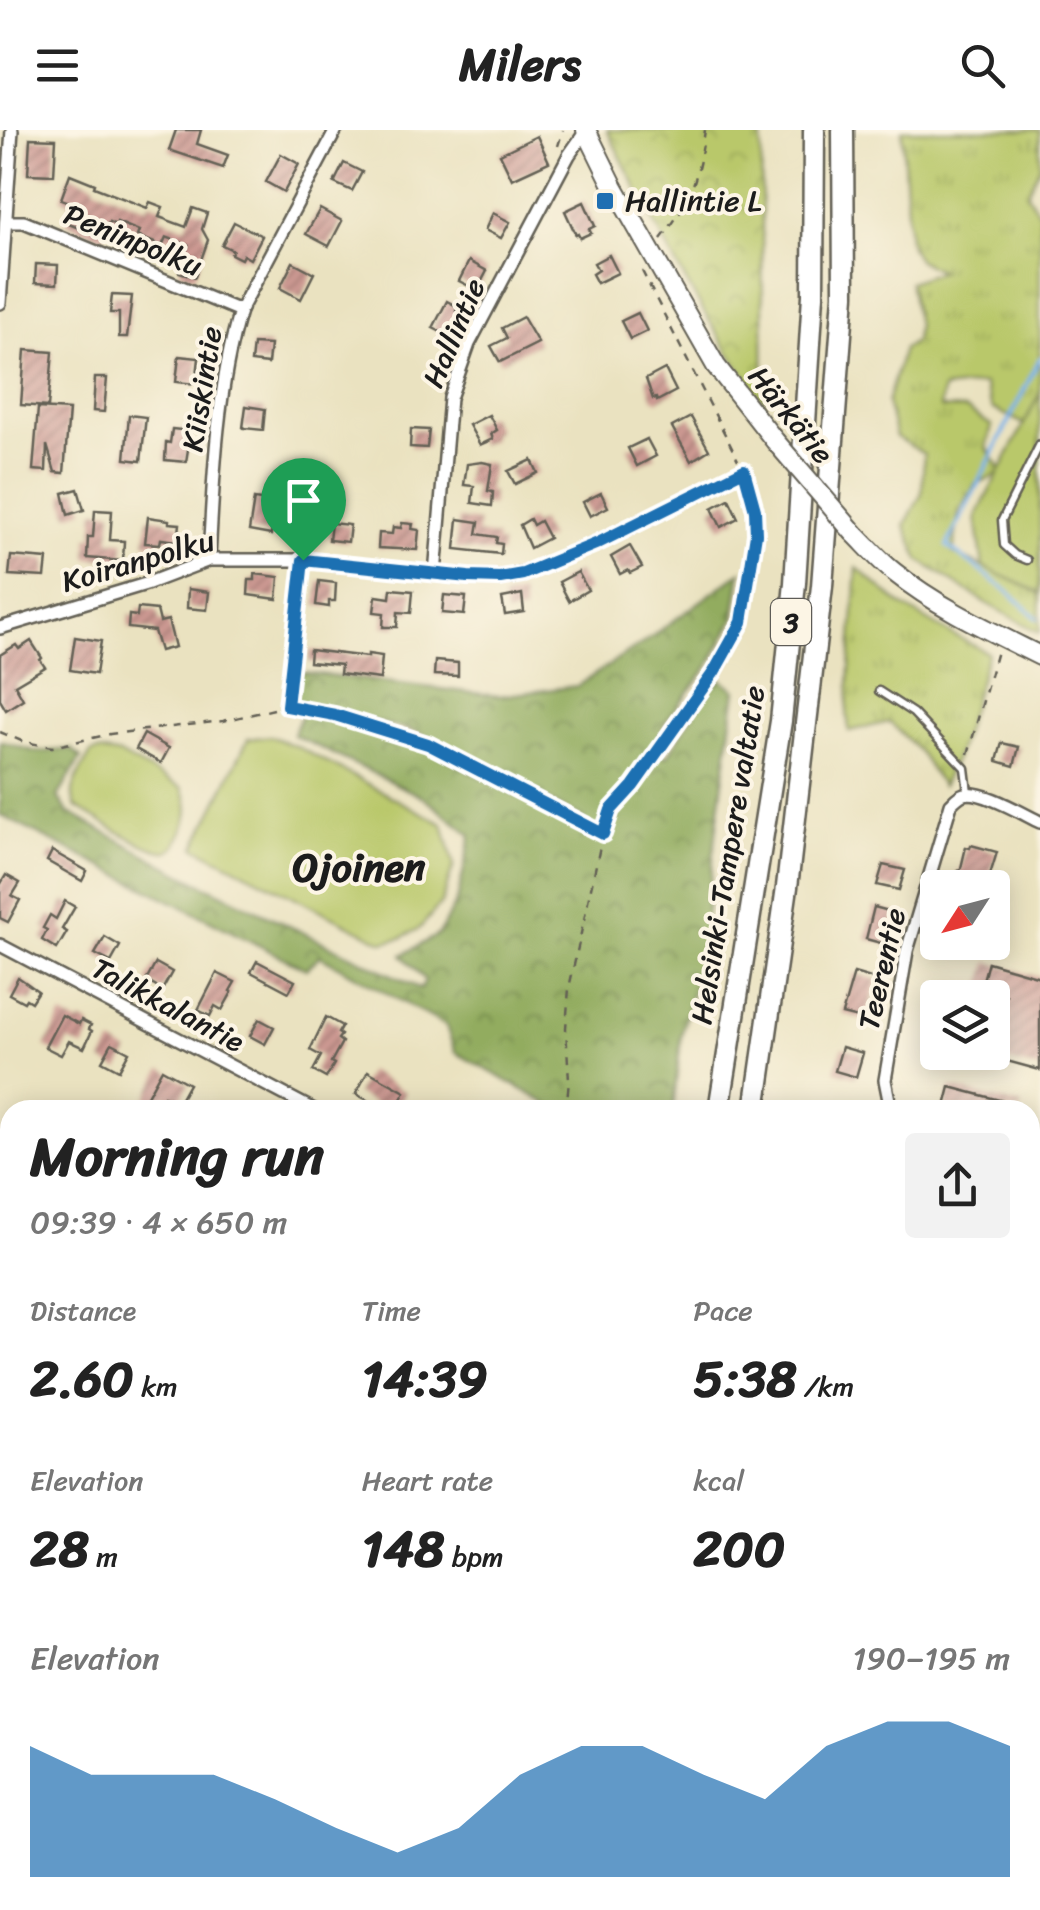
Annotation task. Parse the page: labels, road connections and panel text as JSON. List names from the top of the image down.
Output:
{
  "streets": {
    "highway": ["3", "Helsinki-Tampere valtatie"],
    "main road": ["Härkätie"],
    "street": [
      "Peninpolku",
      "Hallintie",
      "Kiiskintie",
      "Koiranpolku",
      "Teerentie",
      "Talikkalantie"
    ]
  },
  "crossings": [
    ["Peninpolku", "Kiiskintie"],
    ["Hallintie", "Härkätie"],
    ["Hallintie", "Koiranpolku"],
    ["Kiiskintie", "Koiranpolku"]
  ],
  "districts": ["Ojoinen"],
  "places": {
    "transit": ["Hallintie L"]
  },
  "north": "bottom left",
  "page": {
    "header": "Milers",
    "heading": ["Morning run", "09:39 · 4 × 650 m"],
    "stats": [
      ["Distance", "2.60 km"],
      ["Time", "14:39"],
      ["Pace", "5:38 /km"],
      ["Elevation", "28 m"],
      ["Heart rate", "148 bpm"],
      ["kcal", "200"]
    ],
    "chart": ["Elevation", "190–195 m"]
  }
}
